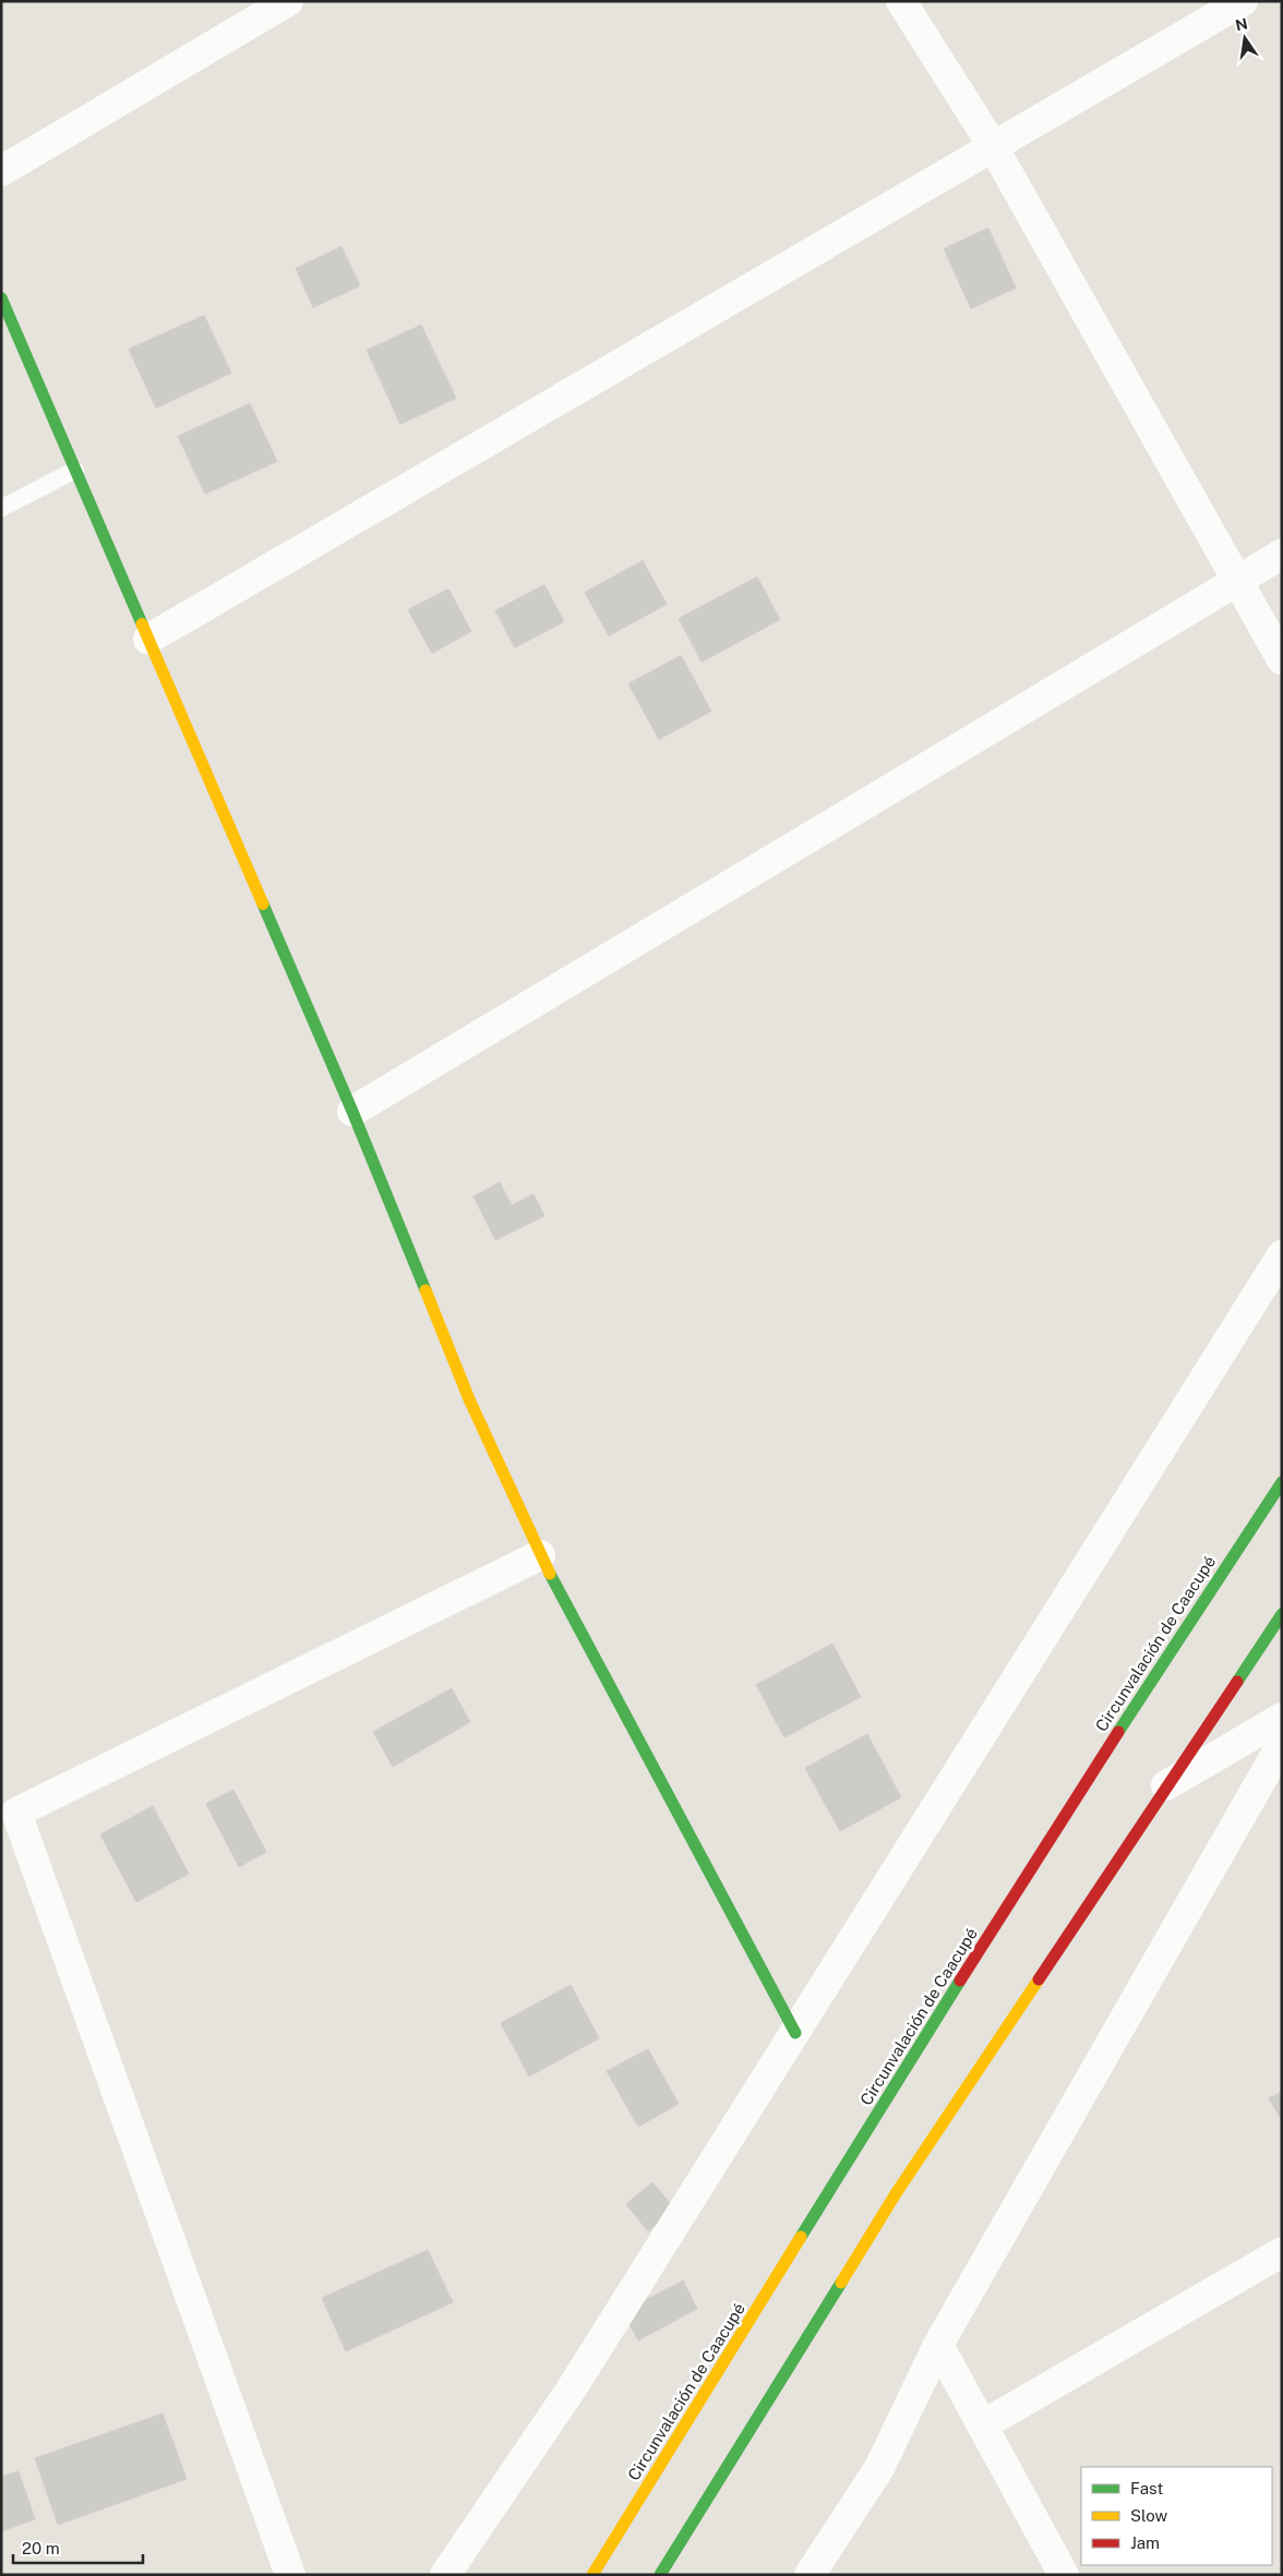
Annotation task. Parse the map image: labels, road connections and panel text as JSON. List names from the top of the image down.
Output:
{
  "streets": {
    "main road": ["Circunvalación de Caacupé"]
  },
  "legend": ["Fast", "Slow", "Jam"],
  "scale_bar": "20 m",
  "north": "top"
}
